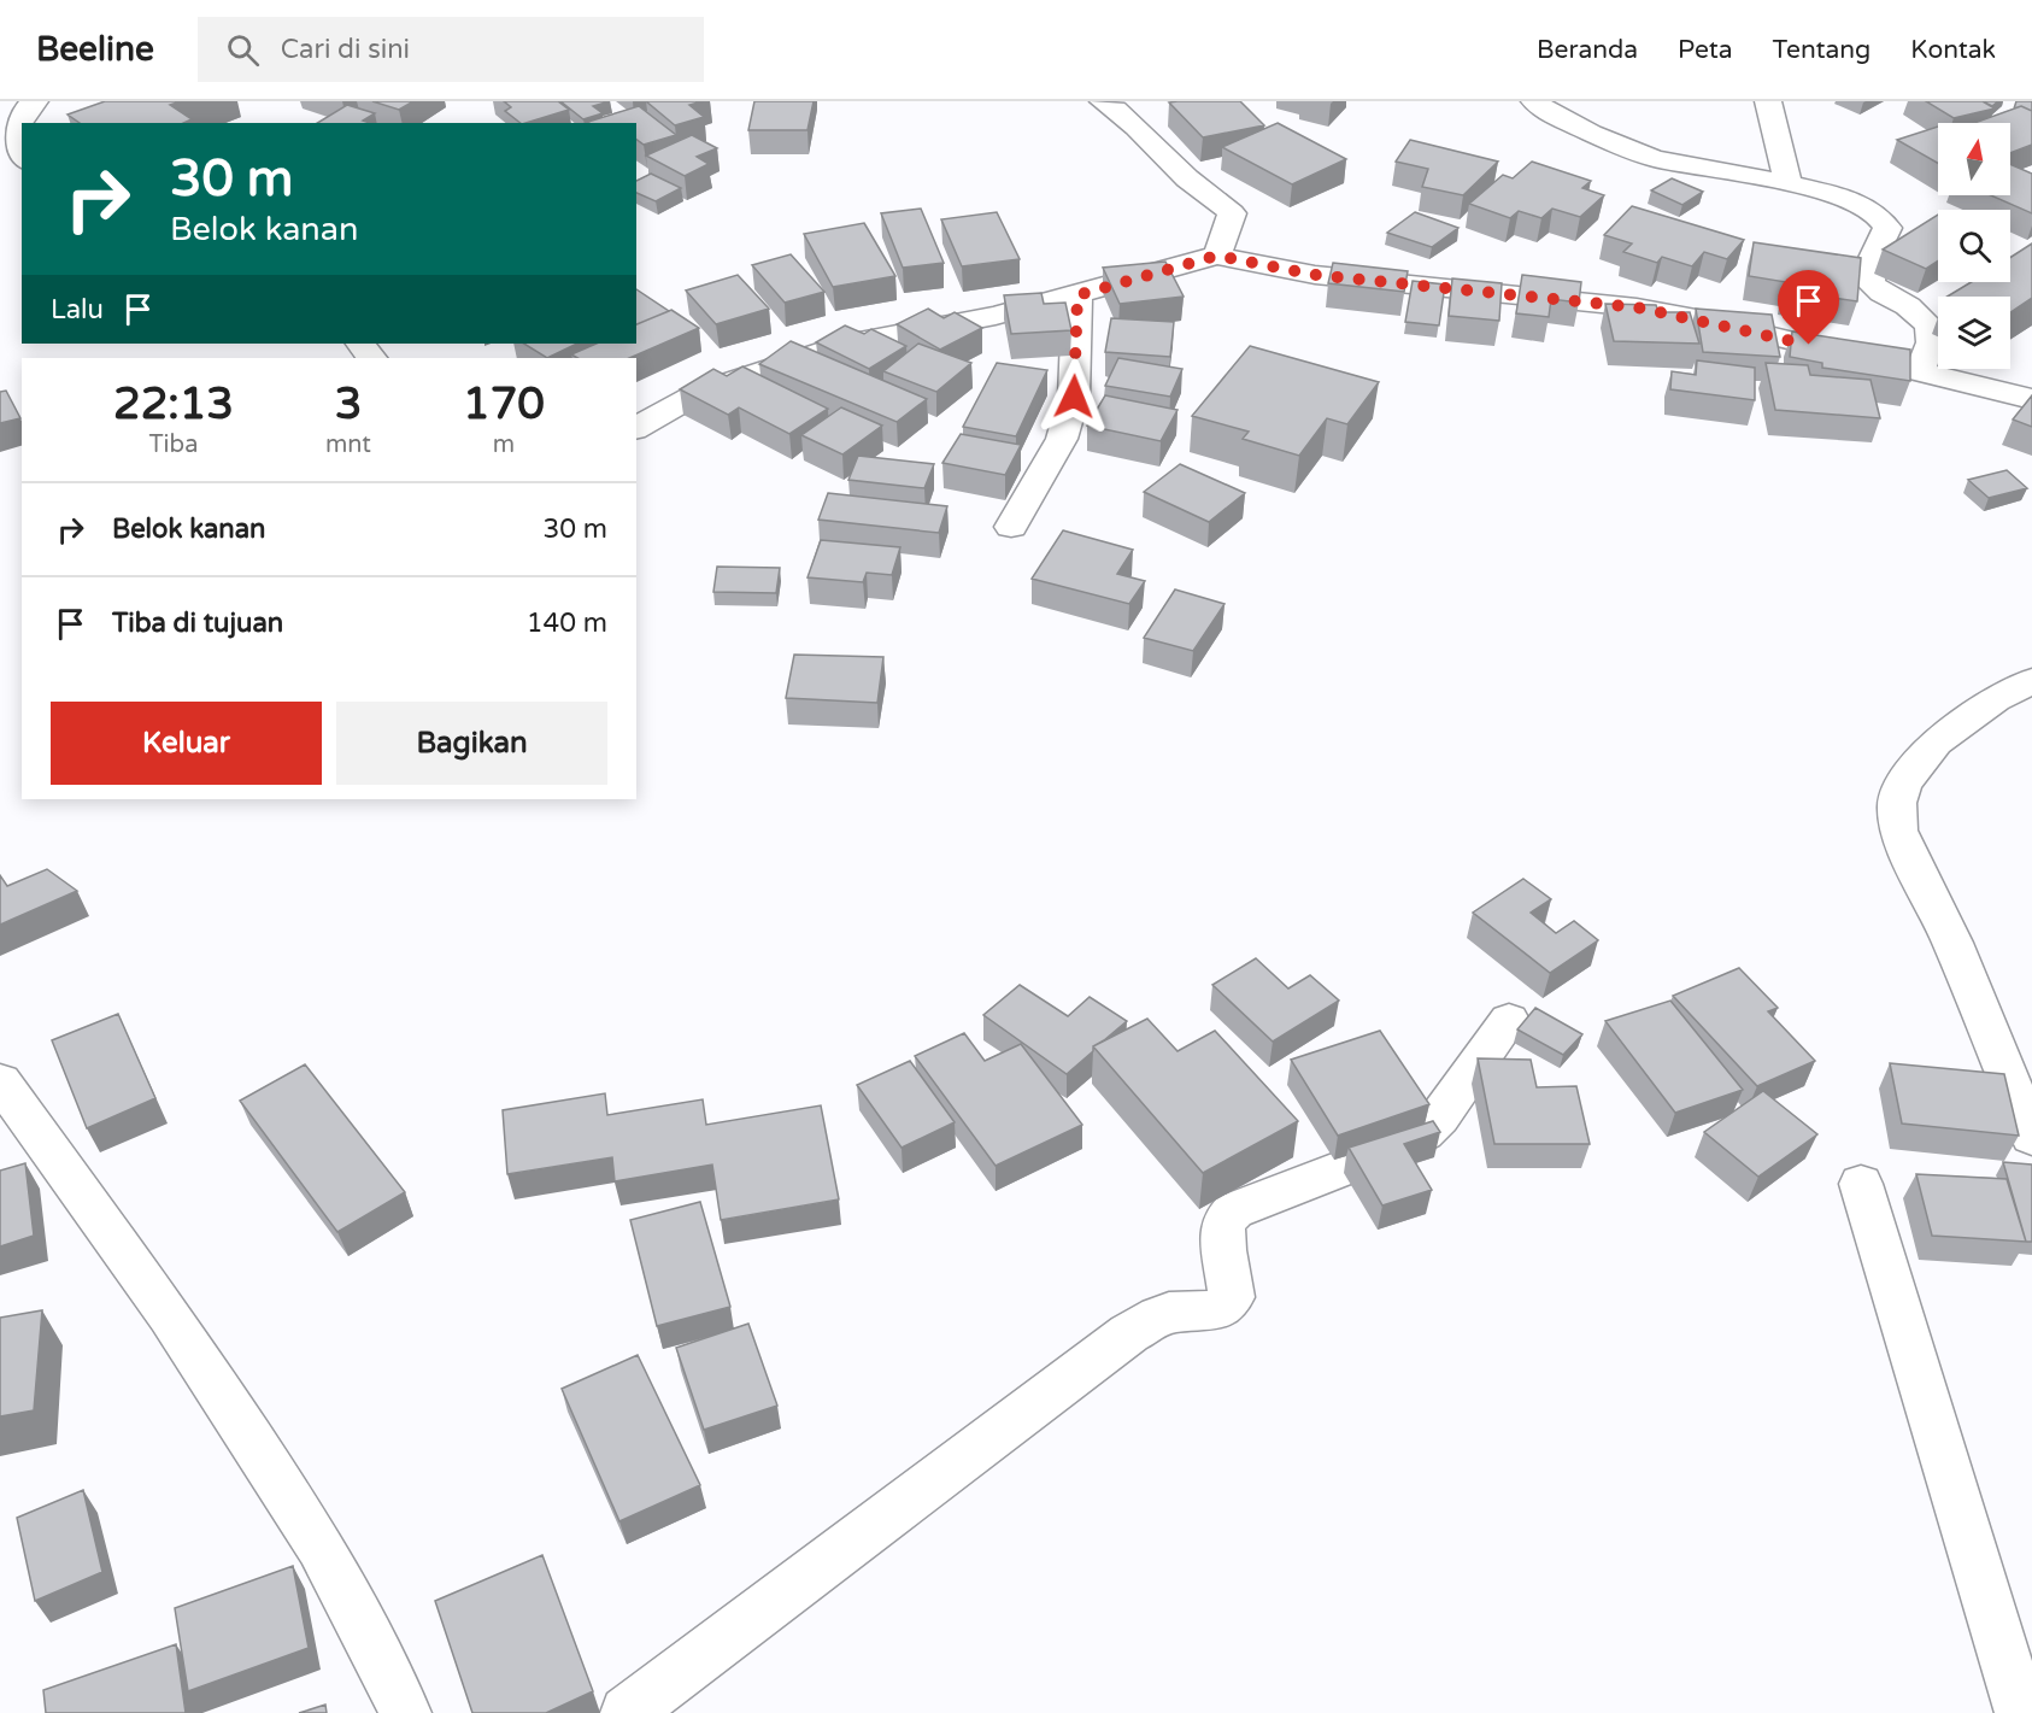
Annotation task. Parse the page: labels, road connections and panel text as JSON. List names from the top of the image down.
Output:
{
  "north": "top",
  "page": {
    "header": "Beeline",
    "search": "Cari di sini",
    "nav": [
      "Beranda",
      "Peta",
      "Tentang",
      "Kontak"
    ],
    "turn": ["30 m", "Belok kanan"],
    "then": "Lalu",
    "eta": [
      "22:13",
      "Tiba",
      "3",
      "mnt",
      "170",
      "m"
    ],
    "list": [
      {
        "name": "Belok kanan",
        "value": "30 m"
      },
      {
        "name": "Tiba di tujuan",
        "value": "140 m"
      }
    ],
    "buttons": ["Keluar", "Bagikan"]
  }
}
